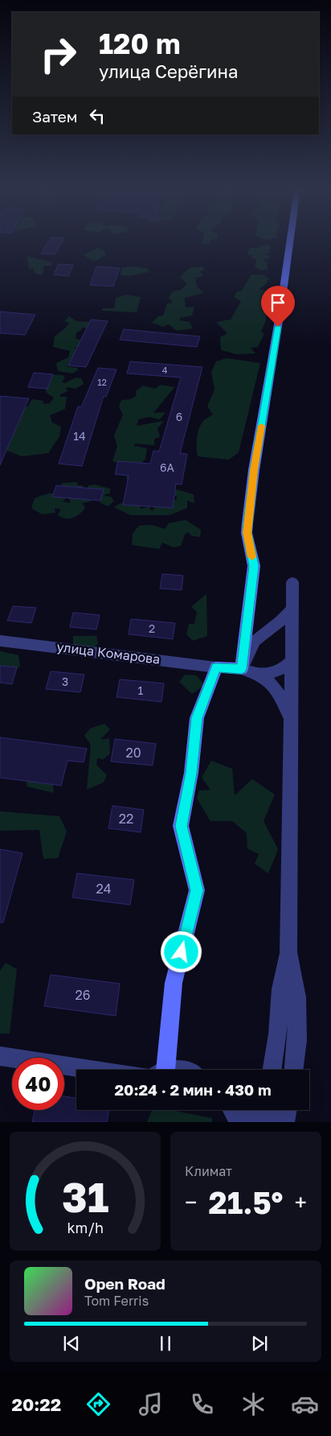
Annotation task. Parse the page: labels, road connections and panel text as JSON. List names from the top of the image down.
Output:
{
  "streets": {
    "street": ["улица Комарова"]
  },
  "house_numbers": [
    "4",
    "12",
    "6",
    "14",
    "6А",
    "2",
    "3",
    "1",
    "20",
    "22",
    "24",
    "26"
  ],
  "page": {
    "turn": ["120 m", "улица Серёгина"],
    "then": "Затем",
    "limit": "40",
    "trip": "20:24 · 2 мин · 430 m",
    "tile": "Климат",
    "heat": ["−", "21.5°", "+"],
    "song": ["Open Road", "Tom Ferris"],
    "tabs": "20:22",
    "gauge": ["31", "km/h"]
  }
}
